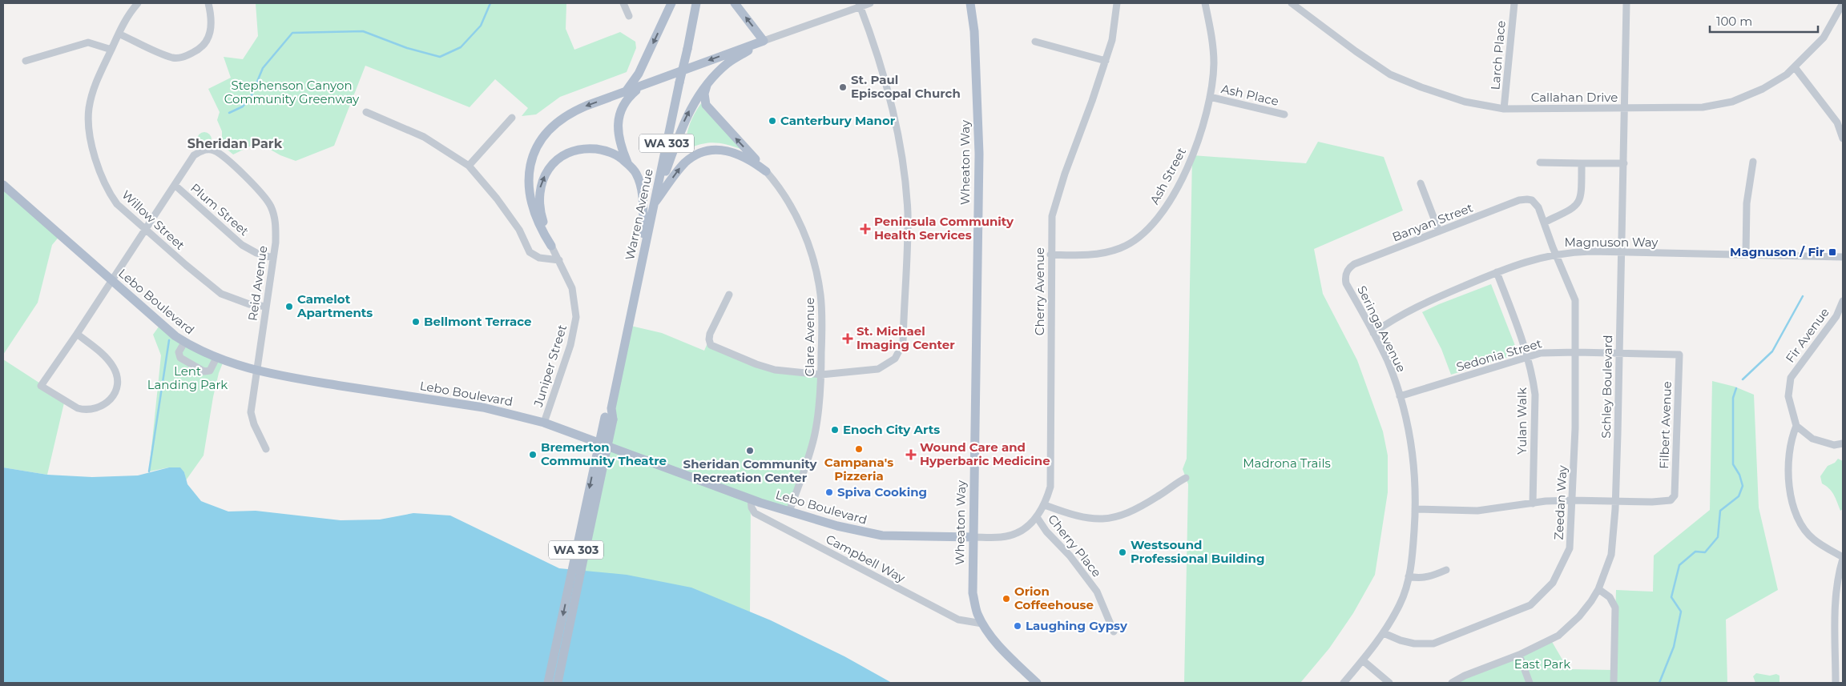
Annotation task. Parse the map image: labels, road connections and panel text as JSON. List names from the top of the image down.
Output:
{
  "streets": {
    "main road": [
      "WA 303",
      "Wheaton Way",
      "Warren Avenue",
      "Lebo Boulevard"
    ],
    "street": [
      "Larch Place",
      "Ash Place",
      "Callahan Drive",
      "Ash Street",
      "Plum Street",
      "Willow Street",
      "Banyan Street",
      "Magnuson Way",
      "Reid Avenue",
      "Cherry Avenue",
      "Seringa Avenue",
      "Fir Avenue",
      "Clare Avenue",
      "Sedonia Street",
      "Juniper Street",
      "Schley Boulevard",
      "Yulan Walk",
      "Filbert Avenue",
      "Zeedan Way",
      "Cherry Place",
      "Campbell Way"
    ]
  },
  "crossings": [
    ["Larch Place", "Callahan Drive"],
    ["Ash Place", "Ash Street"],
    ["Callahan Drive", "Schley Boulevard"],
    ["WA 303", "Warren Avenue"],
    ["Wheaton Way", "Cherry Avenue"],
    ["Wheaton Way", "Lebo Boulevard"],
    ["Wheaton Way", "Campbell Way"],
    ["Ash Street", "Cherry Avenue"],
    ["Plum Street", "Reid Avenue"],
    ["Willow Street", "Reid Avenue"],
    ["Banyan Street", "Seringa Avenue"],
    ["Banyan Street", "Zeedan Way"],
    ["Magnuson Way", "Seringa Avenue"],
    ["Magnuson Way", "Schley Boulevard"],
    ["Magnuson Way", "Yulan Walk"],
    ["Magnuson Way", "Zeedan Way"],
    ["Reid Avenue", "Lebo Boulevard"],
    ["Cherry Avenue", "Lebo Boulevard"],
    ["Cherry Avenue", "Cherry Place"],
    ["Lebo Boulevard", "Clare Avenue"],
    ["Lebo Boulevard", "Juniper Street"],
    ["Lebo Boulevard", "Campbell Way"],
    ["Seringa Avenue", "Sedonia Street"],
    ["Seringa Avenue", "Zeedan Way"],
    ["Sedonia Street", "Schley Boulevard"],
    ["Sedonia Street", "Yulan Walk"],
    ["Sedonia Street", "Filbert Avenue"],
    ["Sedonia Street", "Zeedan Way"],
    ["Schley Boulevard", "Filbert Avenue"]
  ],
  "districts": ["Sheridan Park"],
  "parks": [
    "Stephenson Canyon Community Greenway",
    "Lent Landing Park",
    "Madrona Trails",
    "East Park"
  ],
  "places": {
    "other": [
      "St. Paul Episcopal Church",
      "Canterbury Manor",
      "Camelot Apartments",
      "Bellmont Terrace",
      "Enoch City Arts",
      "Campana's Pizzeria",
      "Sheridan Community Recreation Center",
      "Bremerton Community Theatre",
      "Spiva Cooking",
      "Westsound Professional Building",
      "Orion Coffeehouse",
      "Laughing Gypsy"
    ],
    "health": ["Peninsula Community Health Services", "St. Michael Imaging Center", "Wound Care and Hyperbaric Medicine"],
    "transit": ["Magnuson / Fir"]
  },
  "scale_bar": "100 m"
}
